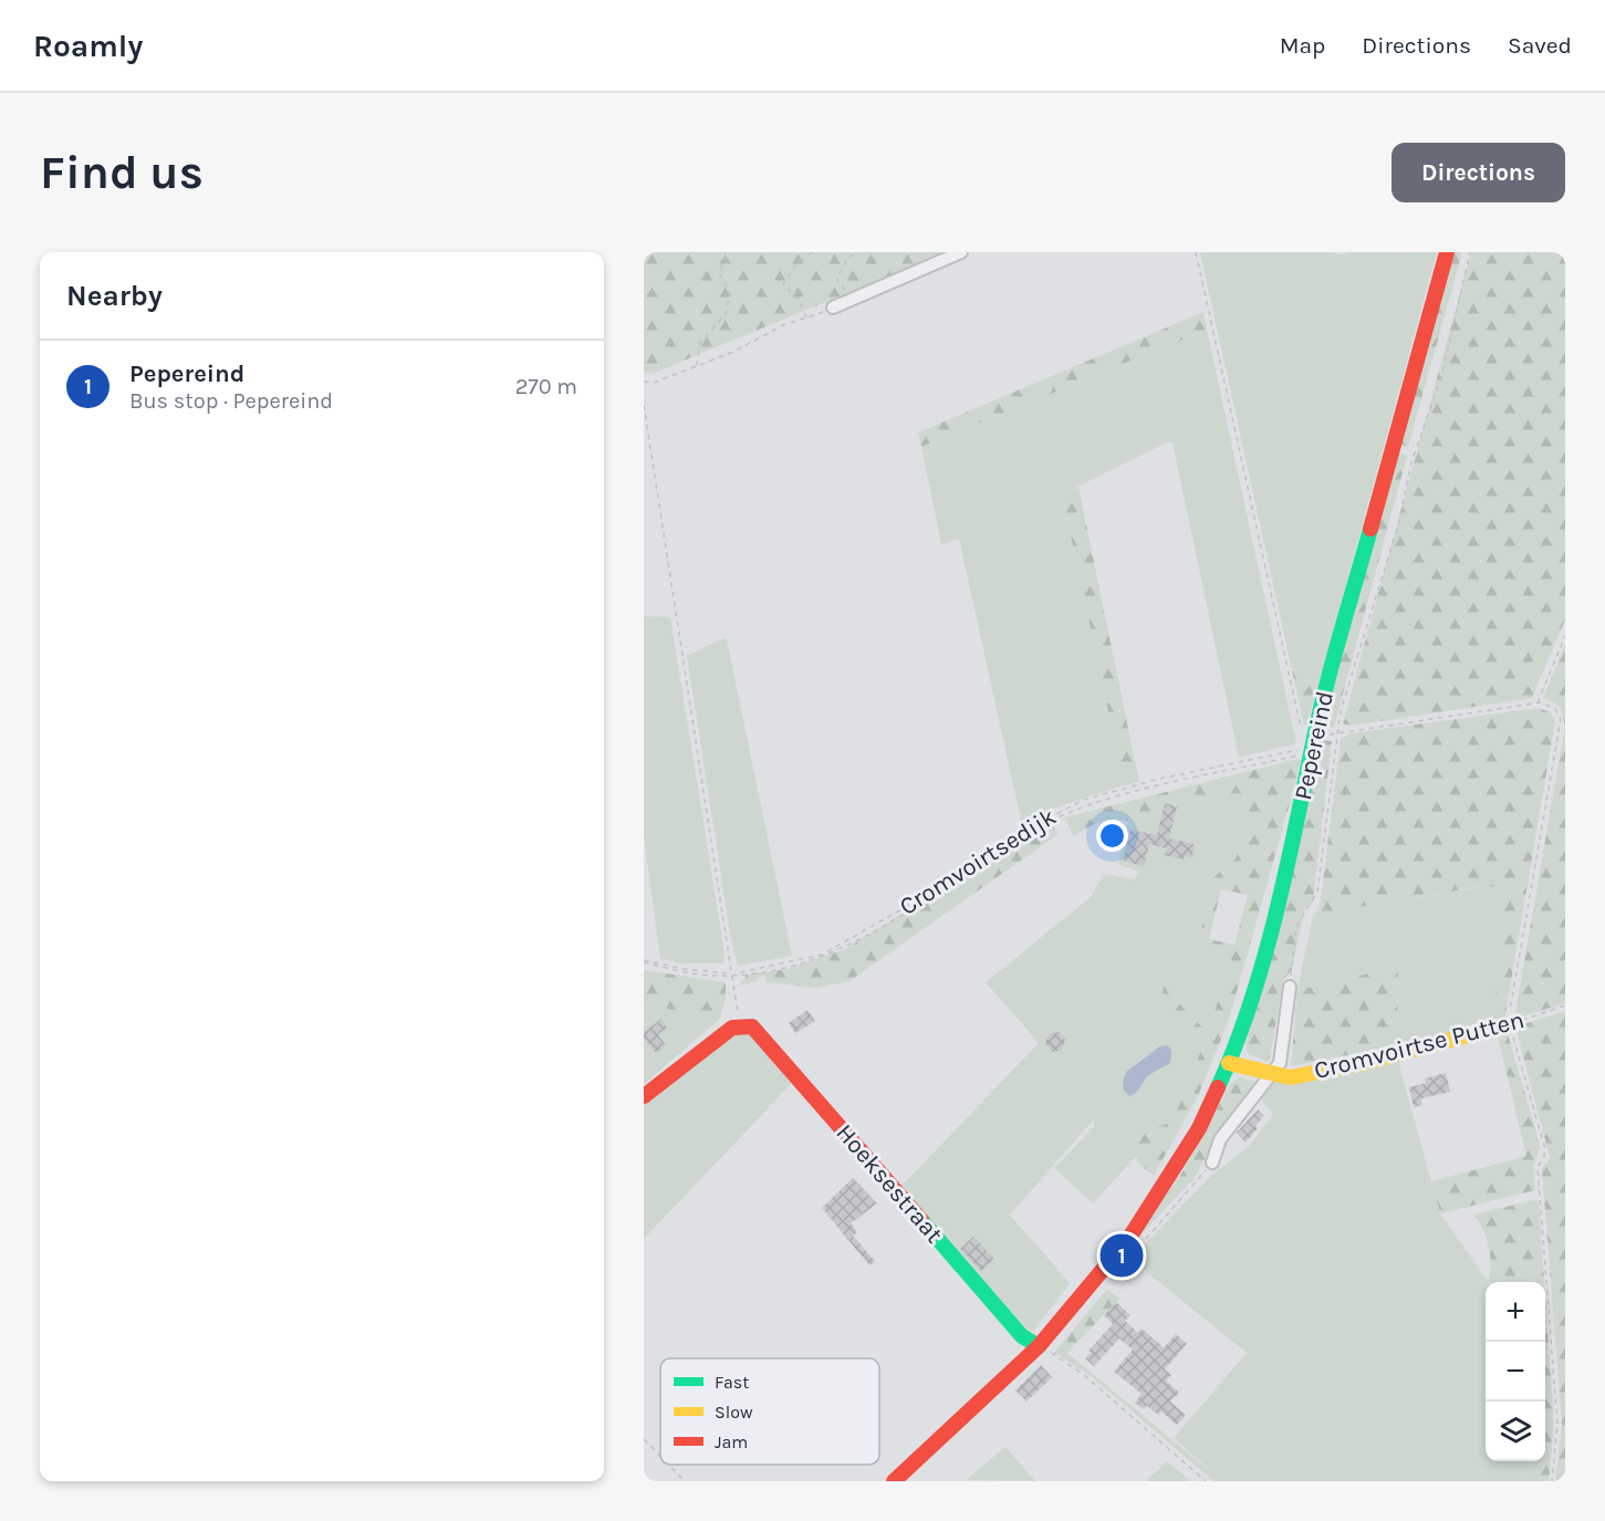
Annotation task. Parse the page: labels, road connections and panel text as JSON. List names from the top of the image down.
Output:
{
  "streets": {
    "main road": ["Pepereind", "Cromvoirtse Putten", "Hoeksestraat"],
    "path": ["Cromvoirtsedijk"]
  },
  "crossings": [
    ["Pepereind", "Cromvoirtsedijk"],
    ["Pepereind", "Cromvoirtse Putten"],
    ["Pepereind", "Hoeksestraat"]
  ],
  "legend": ["Fast", "Slow", "Jam"],
  "page": {
    "header": "Roamly",
    "nav": ["Map", "Directions", "Saved"],
    "buttons": "Directions",
    "title": "Find us",
    "heading": "Nearby",
    "list": [
      {
        "mark": "1",
        "name": "Pepereind",
        "note": "Bus stop · Pepereind",
        "value": "270 m"
      }
    ],
    "pins": "1",
    "map_buttons": ["+", "−"]
  }
}
